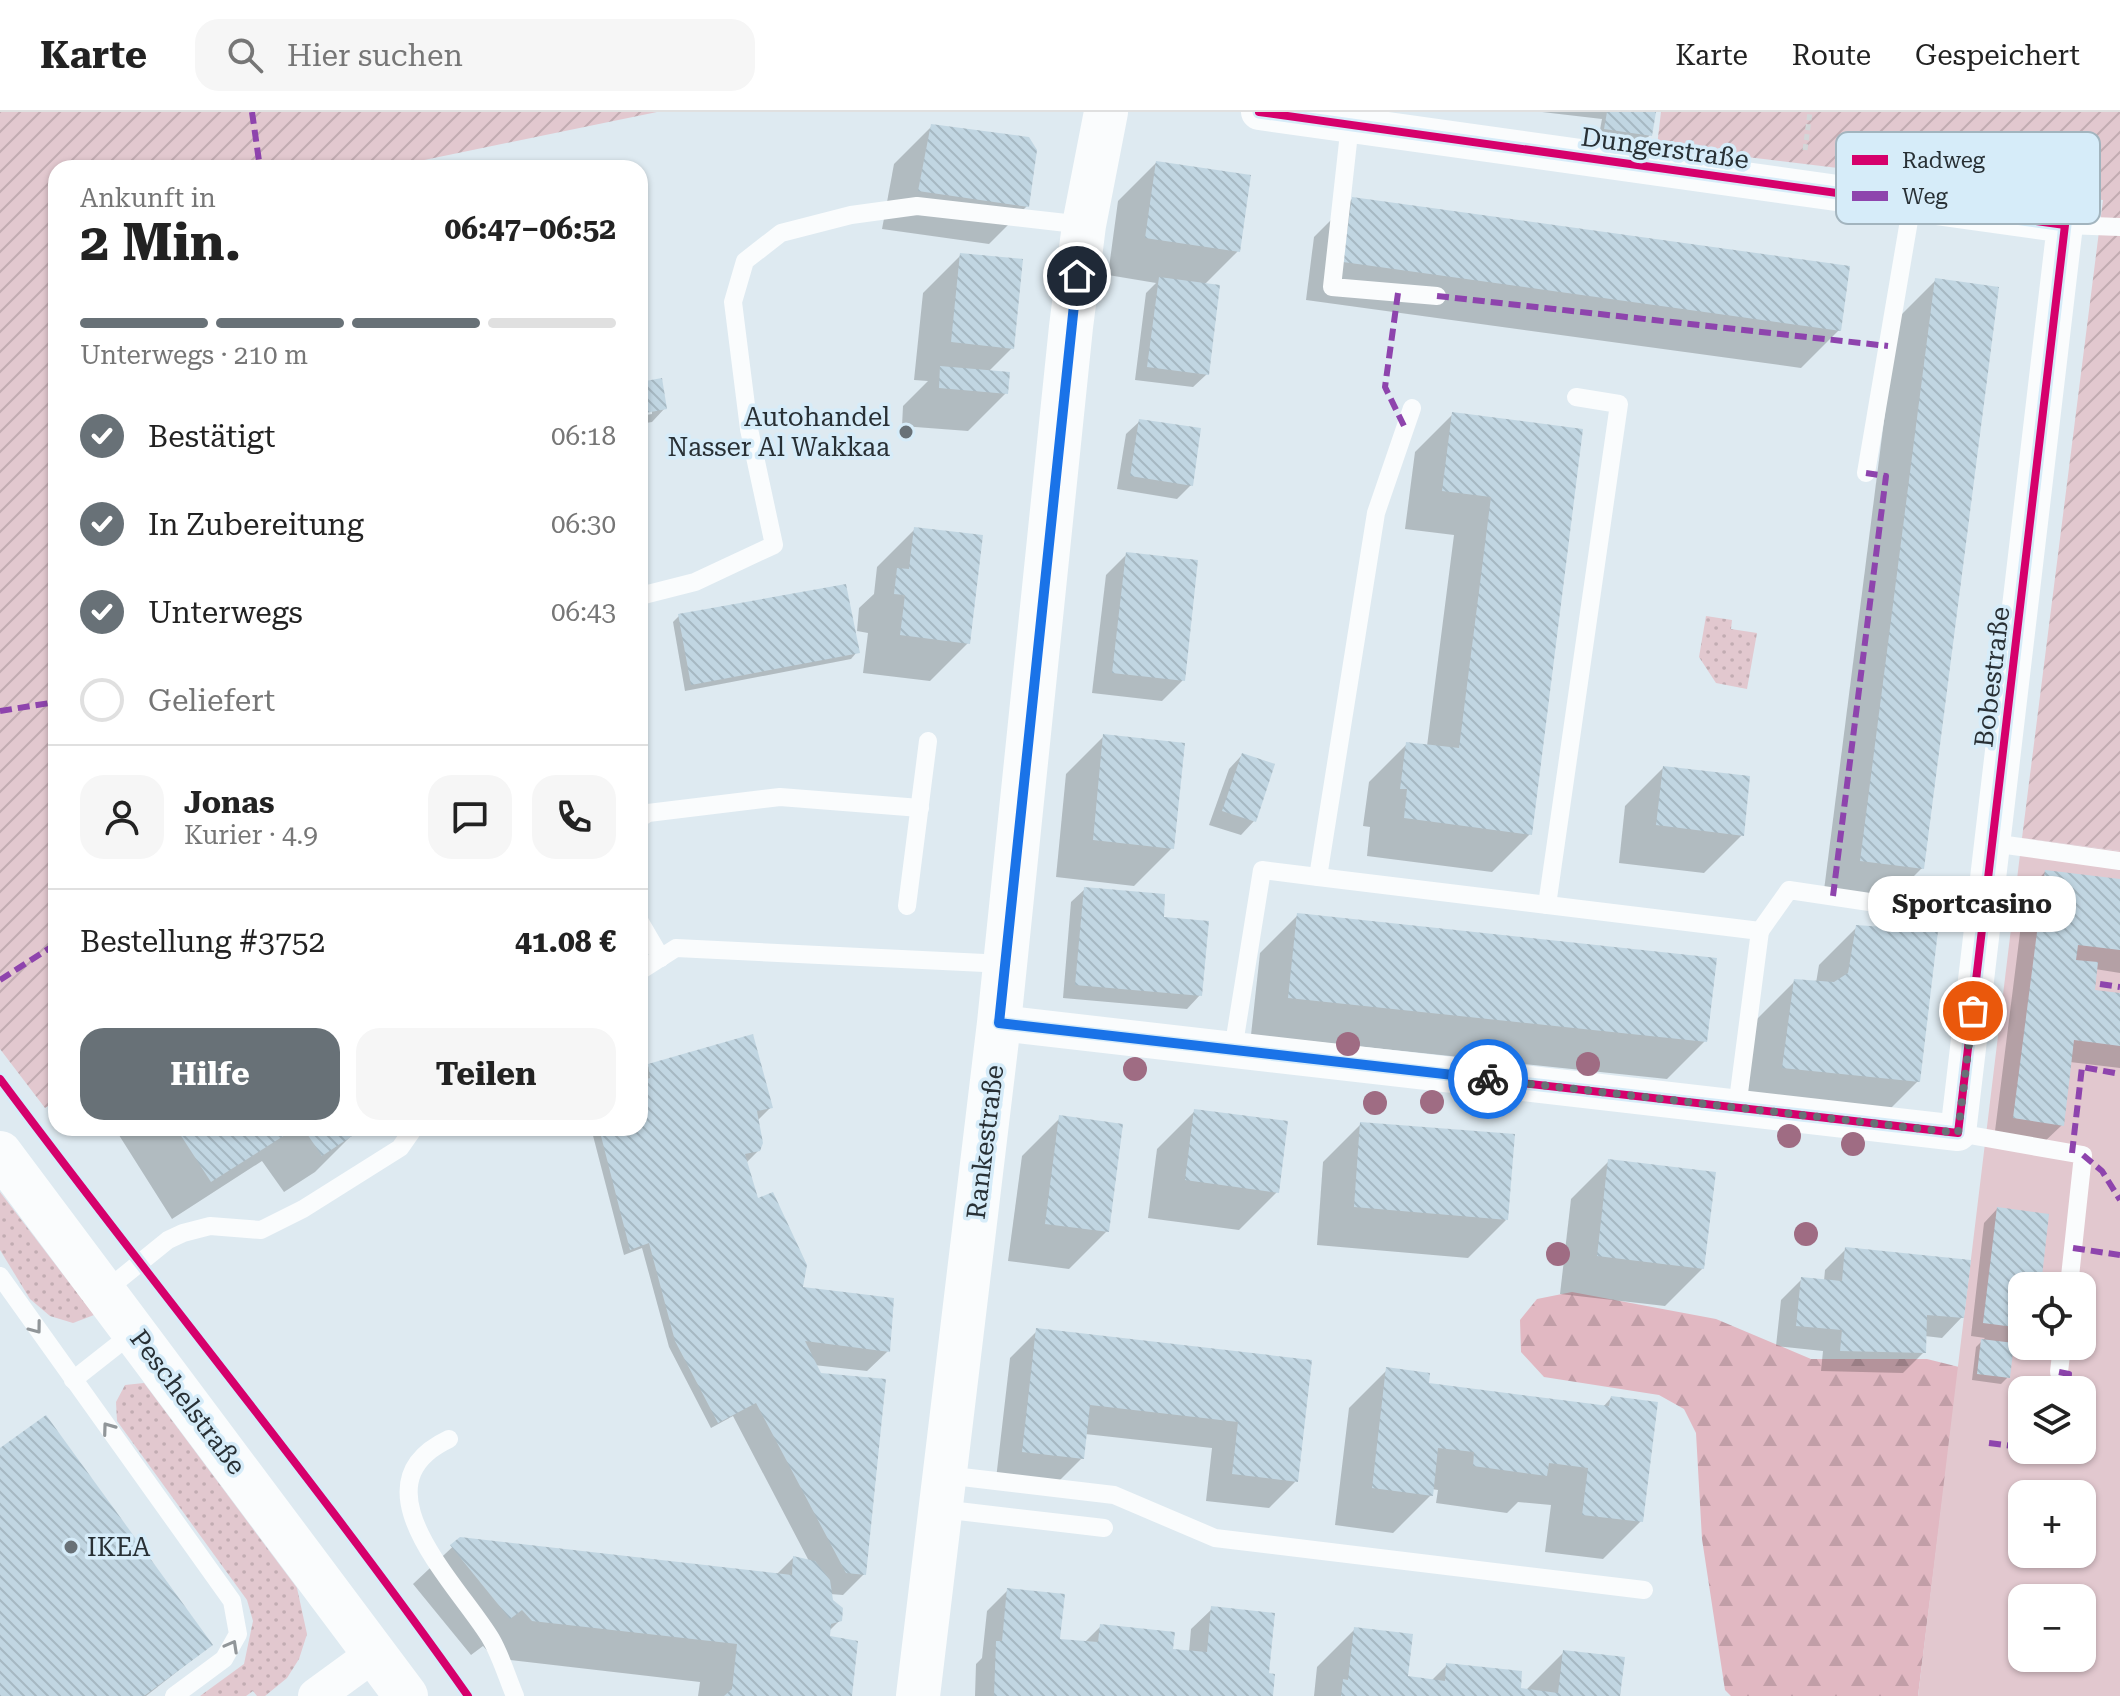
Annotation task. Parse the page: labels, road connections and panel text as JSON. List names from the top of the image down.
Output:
{
  "streets": {
    "street": [
      "Dungerstraße",
      "Bobestraße",
      "Rankestraße",
      "Peschelstraße"
    ]
  },
  "crossings": [
    ["Dungerstraße", "Bobestraße"]
  ],
  "places": ["Autohandel Nasser Al Wakkaa", "Sportcasino", "IKEA"],
  "legend": ["Radweg", "Weg"],
  "page": {
    "header": "Karte",
    "search": "Hier suchen",
    "nav": ["Karte", "Route", "Gespeichert"],
    "heading": ["2 Min.", "Ankunft in", "06:47–06:52"],
    "panel": [
      "Jonas",
      "Kurier · 4.9",
      "Bestellung #3752",
      "41.08 €"
    ],
    "bar": "Unterwegs · 210 m",
    "list": [
      ["Bestätigt", "06:18"],
      ["In Zubereitung", "06:30"],
      ["Unterwegs", "06:43"],
      "Geliefert"
    ],
    "bubble": "Sportcasino",
    "buttons": ["Hilfe", "Teilen"],
    "map_buttons": ["+", "−"]
  }
}
